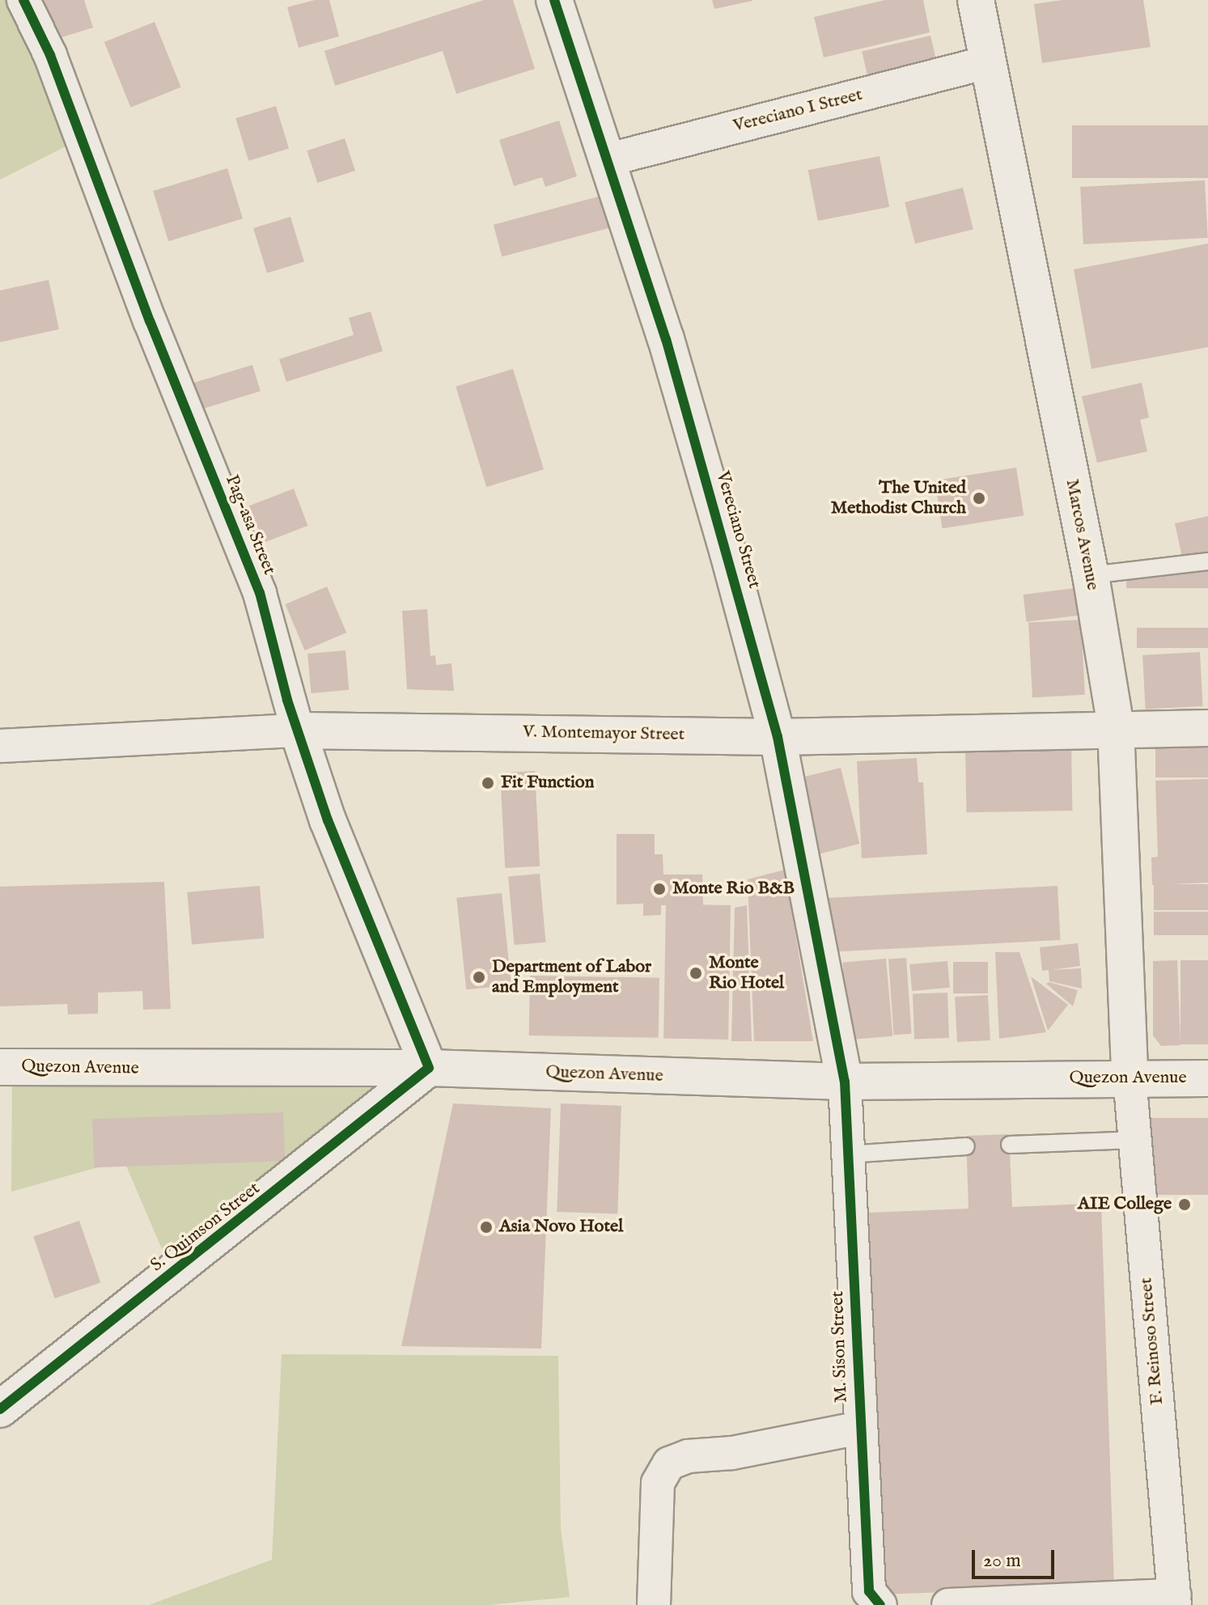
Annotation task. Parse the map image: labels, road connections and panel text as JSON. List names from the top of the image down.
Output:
{
  "streets": {
    "street": [
      "Vereciano I Street",
      "Pag-asa Street",
      "Vereciano Street",
      "Marcos Avenue",
      "V. Montemayor Street",
      "Quezon Avenue",
      "S. Quimson Street",
      "F. Reinoso Street",
      "M. Sison Street"
    ]
  },
  "crossings": [
    ["Vereciano I Street", "Vereciano Street"],
    ["Vereciano I Street", "Marcos Avenue"],
    ["Pag-asa Street", "V. Montemayor Street"],
    ["Pag-asa Street", "Quezon Avenue"],
    ["Pag-asa Street", "S. Quimson Street"],
    ["Vereciano Street", "V. Montemayor Street"],
    ["Vereciano Street", "Quezon Avenue"],
    ["Vereciano Street", "M. Sison Street"],
    ["Marcos Avenue", "V. Montemayor Street"],
    ["Marcos Avenue", "Quezon Avenue"],
    ["Marcos Avenue", "F. Reinoso Street"],
    ["Quezon Avenue", "S. Quimson Street"],
    ["Quezon Avenue", "F. Reinoso Street"],
    ["Quezon Avenue", "M. Sison Street"]
  ],
  "places": [
    "The United Methodist Church",
    "Fit Function",
    "Monte Rio B&B",
    "Monte Rio Hotel",
    "Department of Labor and Employment",
    "AIE College",
    "Asia Novo Hotel"
  ],
  "scale_bar": "20 m"
}
